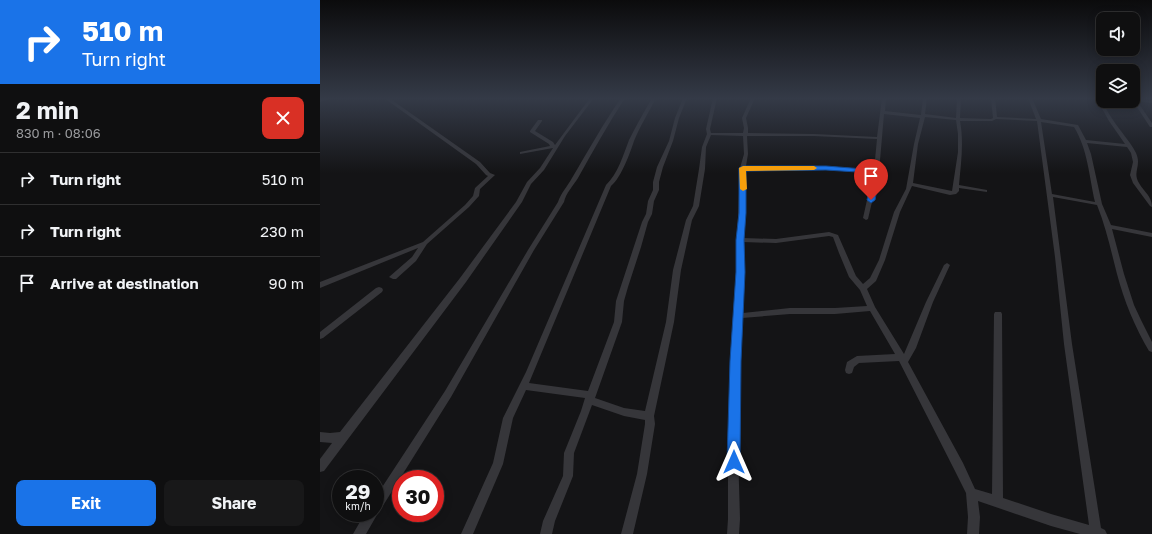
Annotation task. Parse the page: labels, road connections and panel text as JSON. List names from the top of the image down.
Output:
{
  "page": {
    "turn": ["510 m", "Turn right"],
    "heading": ["2 min", "830 m · 08:06"],
    "list": [
      {
        "name": "Turn right",
        "value": "510 m"
      },
      {
        "name": "Turn right",
        "value": "230 m"
      },
      {
        "name": "Arrive at destination",
        "value": "90 m"
      }
    ],
    "speed": "29 km/h",
    "limit": "30",
    "buttons": ["Exit", "Share"]
  }
}
